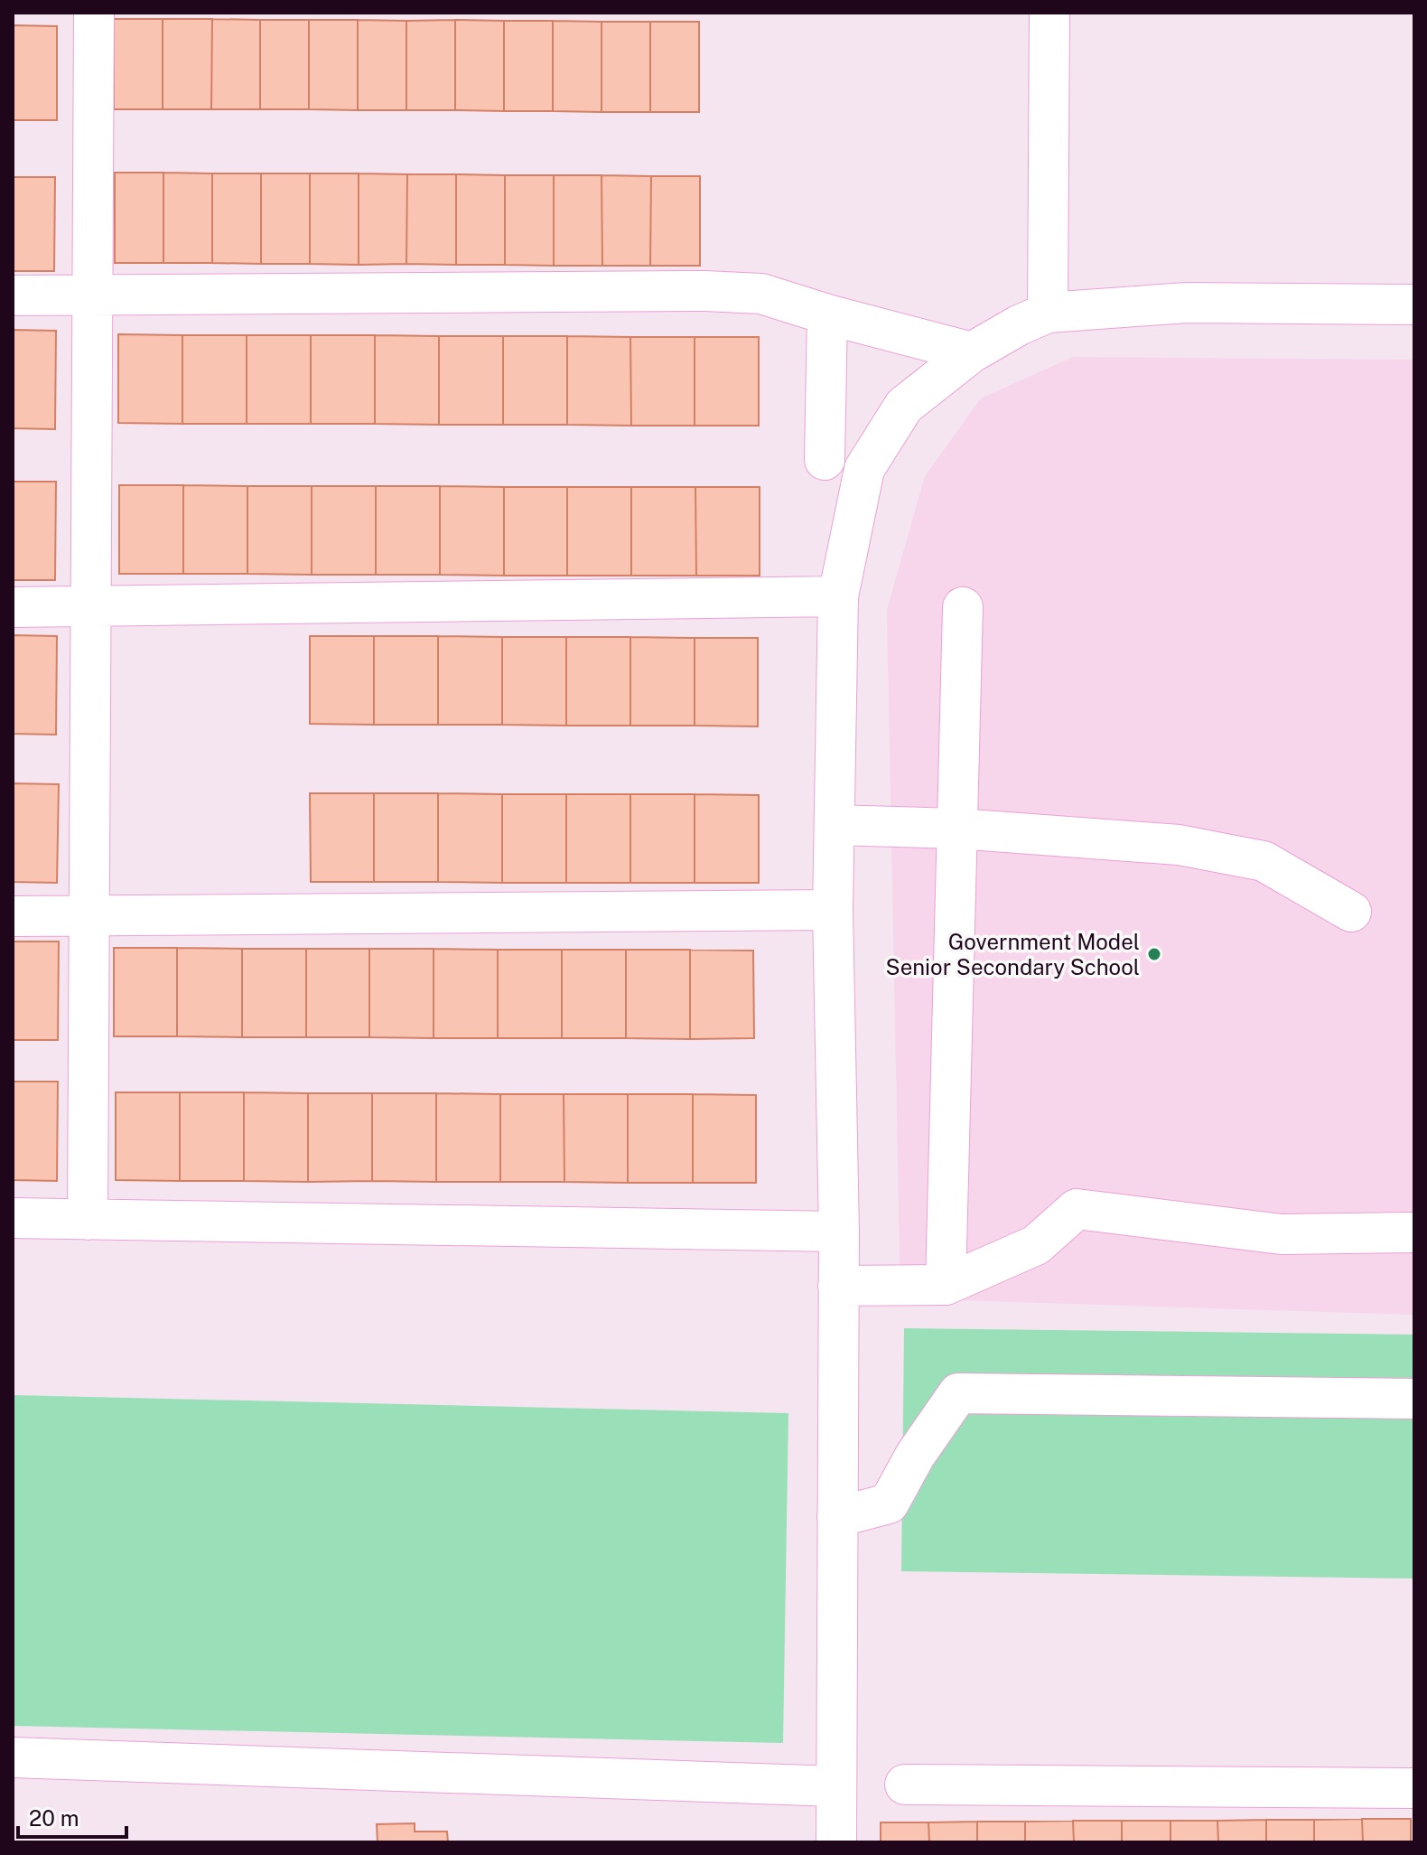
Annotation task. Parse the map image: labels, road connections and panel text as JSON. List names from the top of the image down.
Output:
{
  "places": ["Government Model Senior Secondary School"],
  "scale_bar": "20 m"
}
